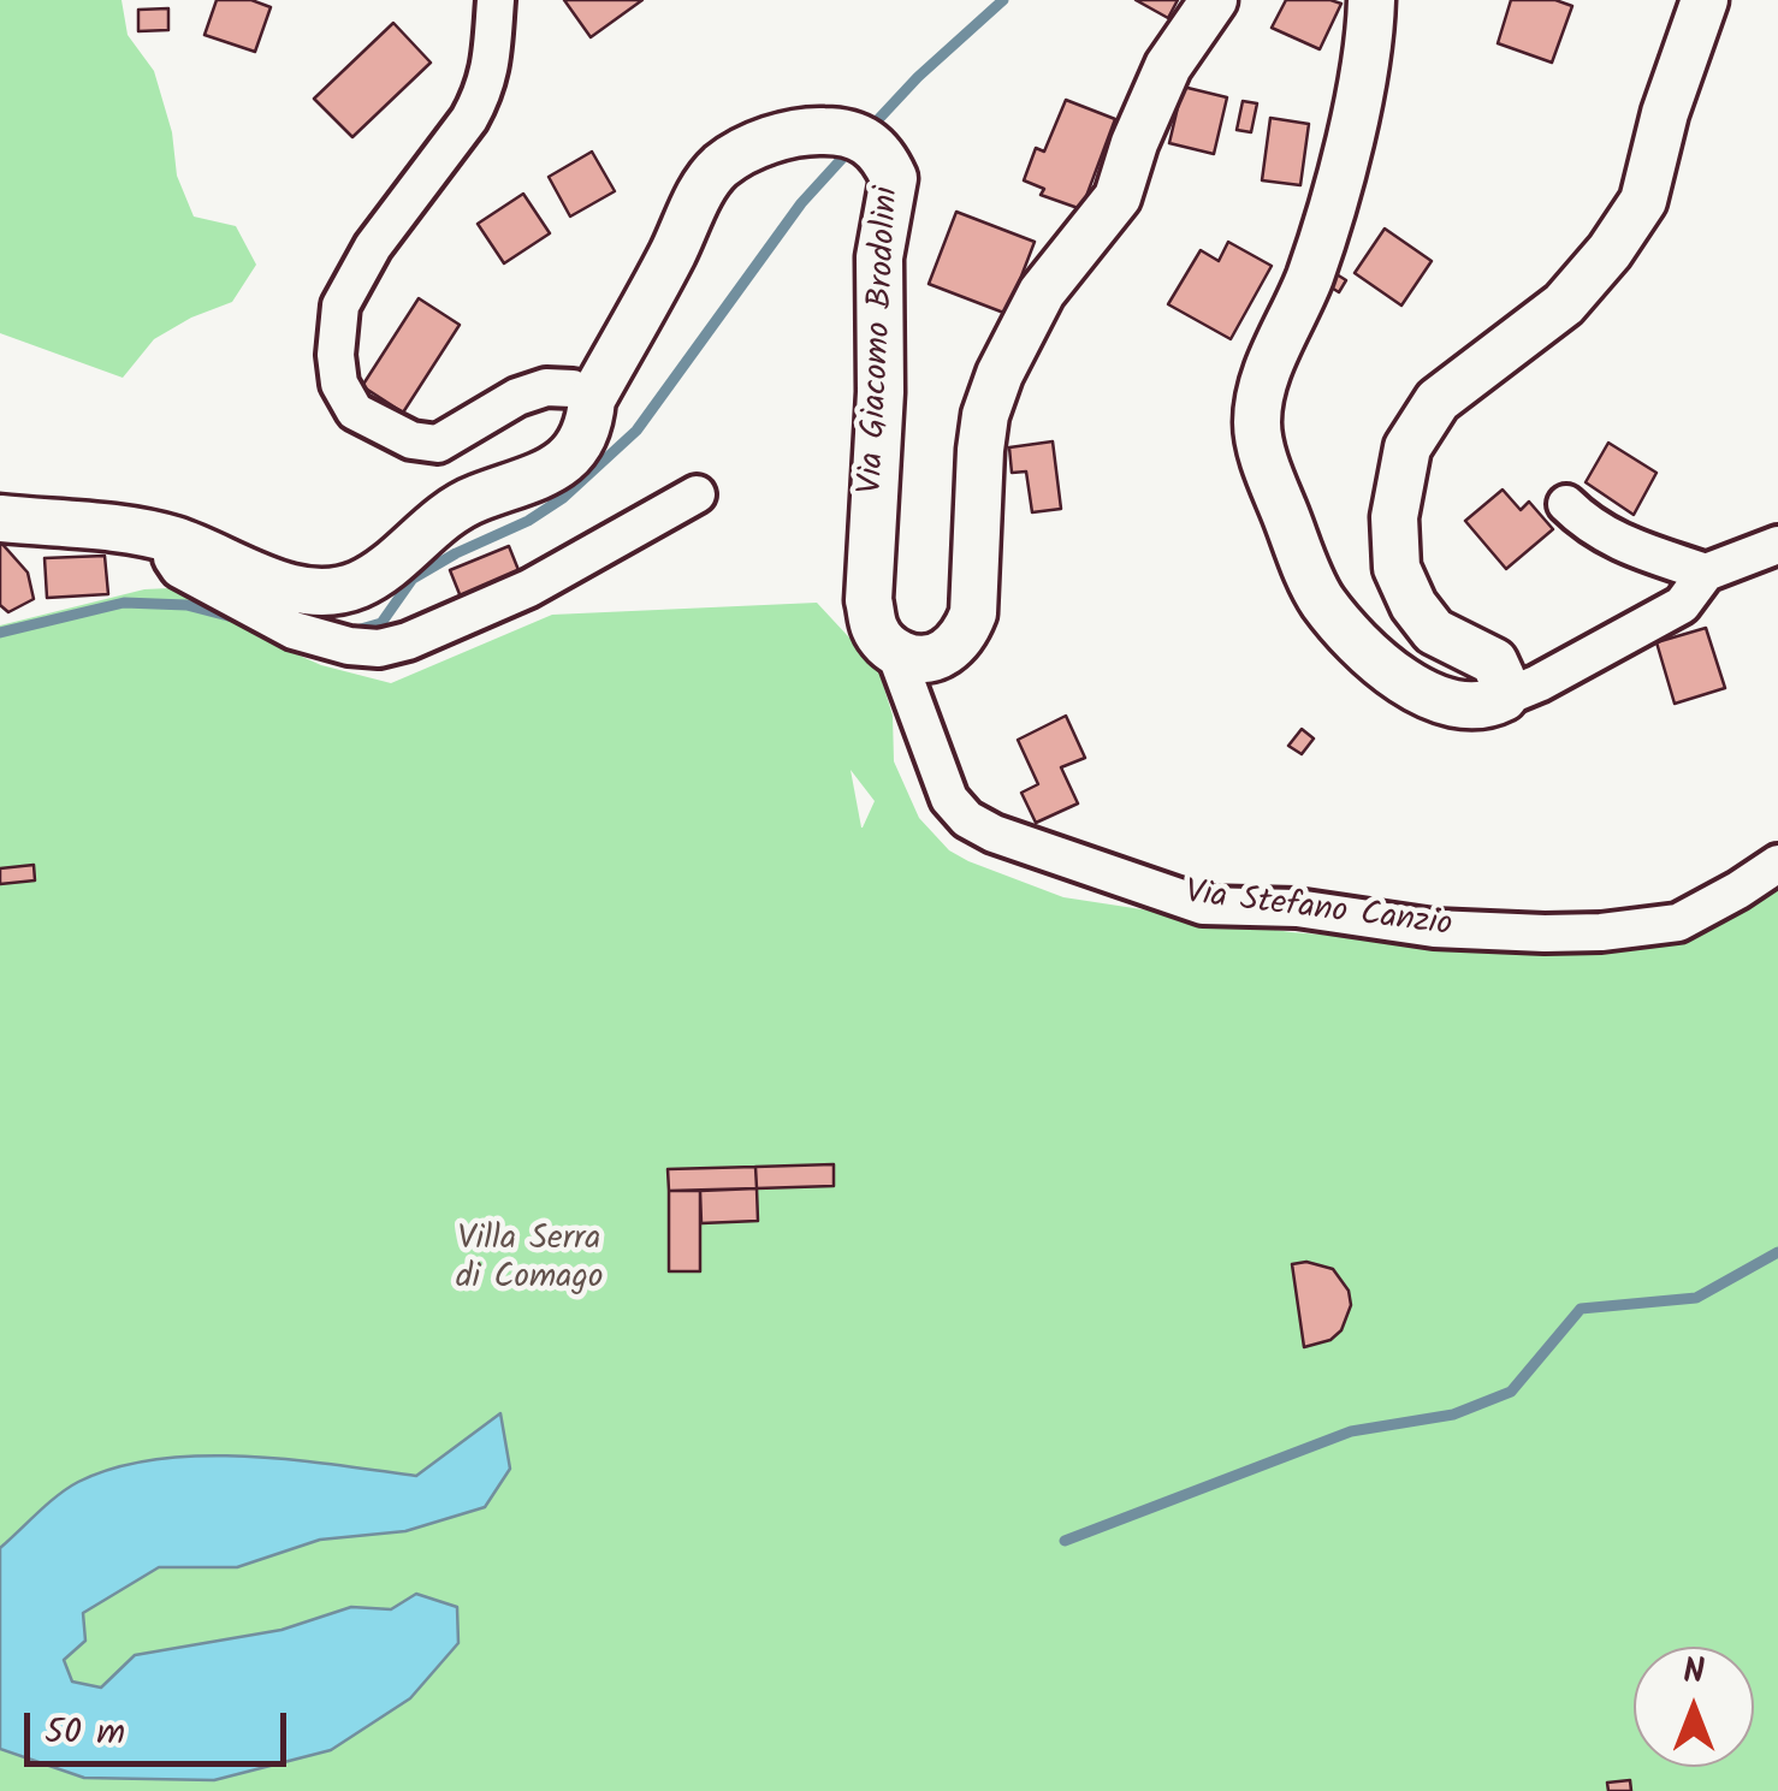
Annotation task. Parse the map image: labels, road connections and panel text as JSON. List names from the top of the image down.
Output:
{
  "streets": {
    "street": ["Via Giacomo Brodolini", "Via Stefano Canzio"]
  },
  "crossings": [
    ["Via Giacomo Brodolini", "Via Stefano Canzio"]
  ],
  "parks": ["Villa Serra di Comago"],
  "scale_bar": "50 m",
  "north": "top"
}
